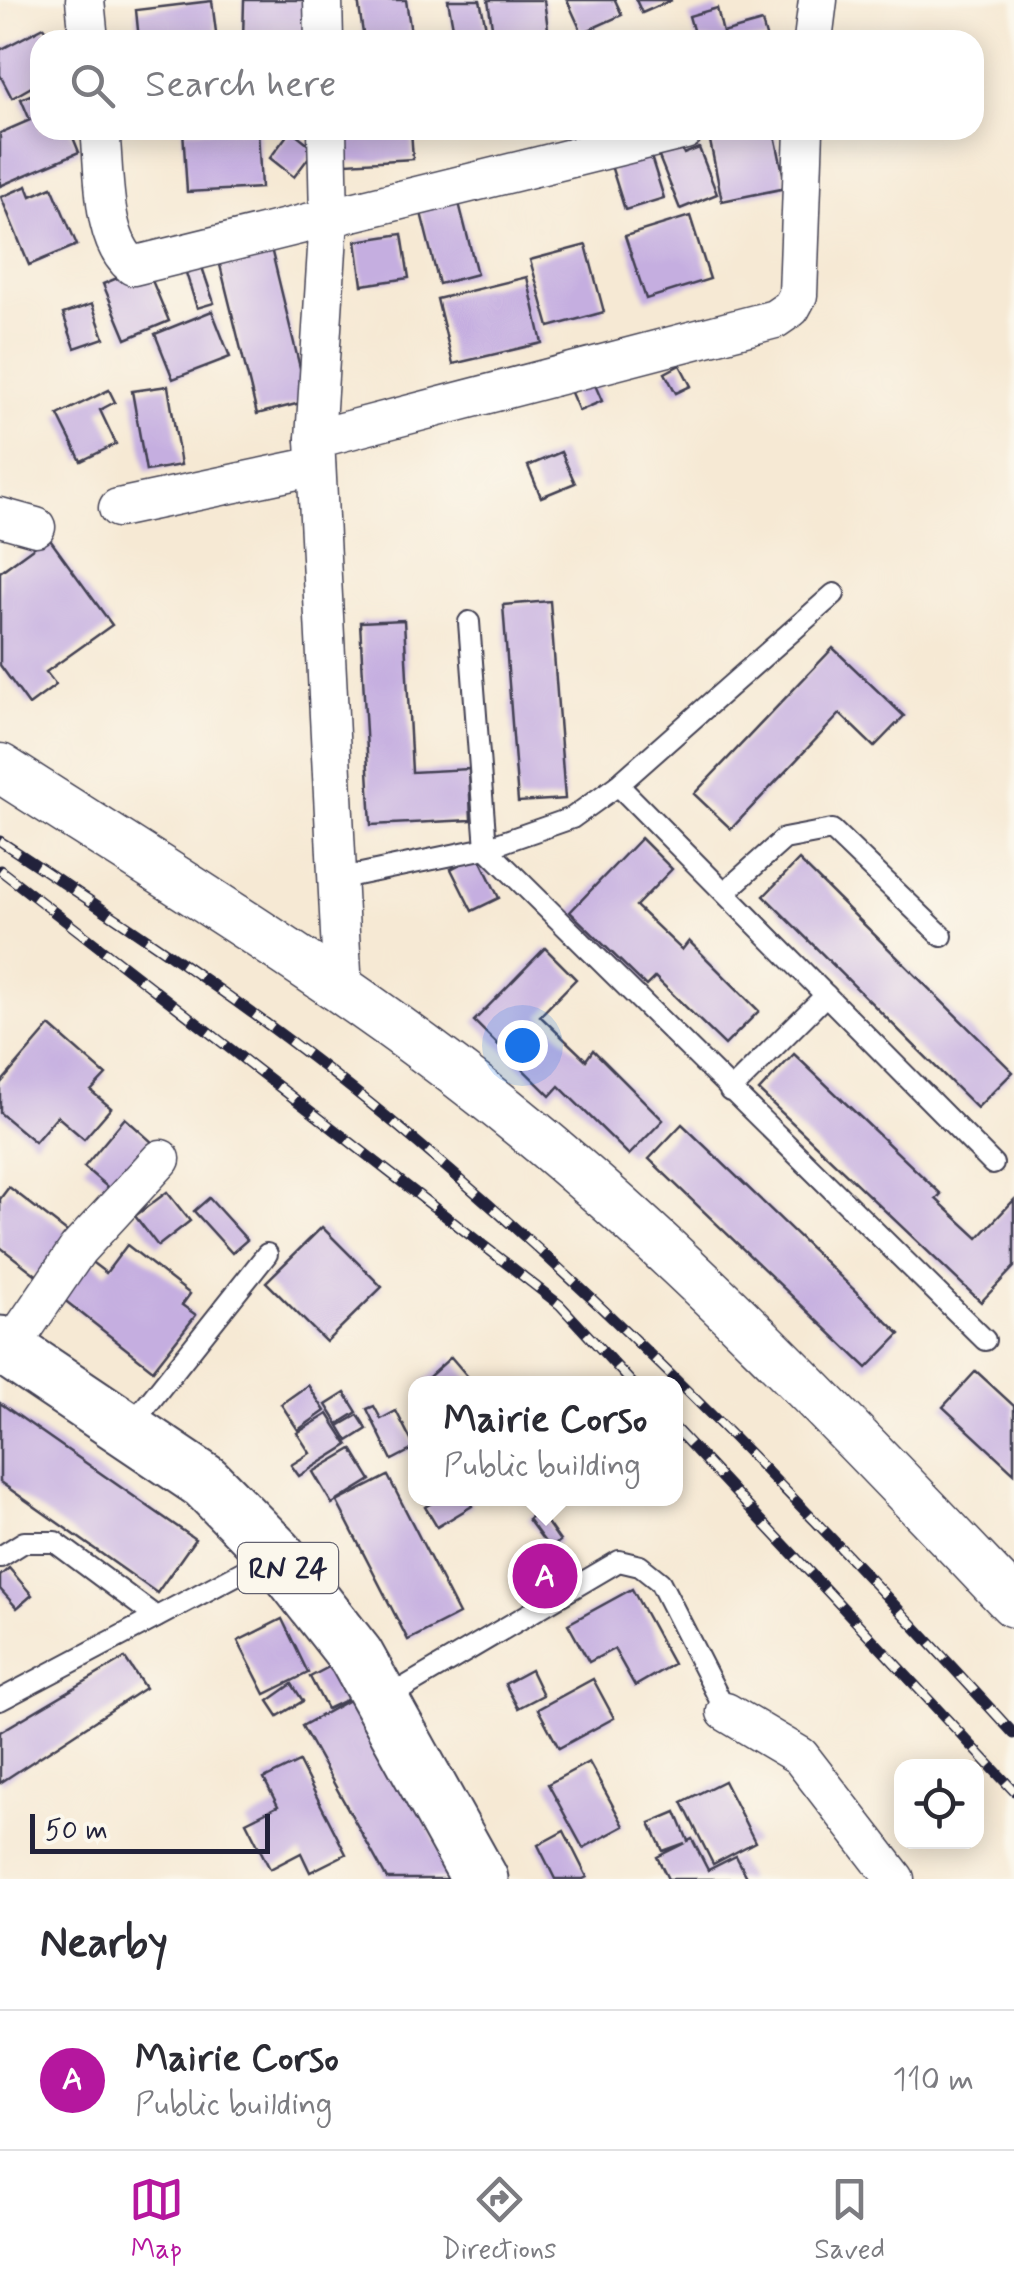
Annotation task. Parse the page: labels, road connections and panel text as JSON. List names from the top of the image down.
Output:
{
  "streets": {
    "main road": ["RN 24"]
  },
  "scale_bar": "50 m",
  "page": {
    "search": "Search here",
    "popup": ["Mairie Corso", "Public building"],
    "pins": "A",
    "scale": "50 m",
    "heading": "Nearby",
    "list": [
      {
        "mark": "A",
        "name": "Mairie Corso",
        "note": "Public building",
        "value": "110 m"
      }
    ],
    "nav": ["Map", "Directions", "Saved"]
  }
}
